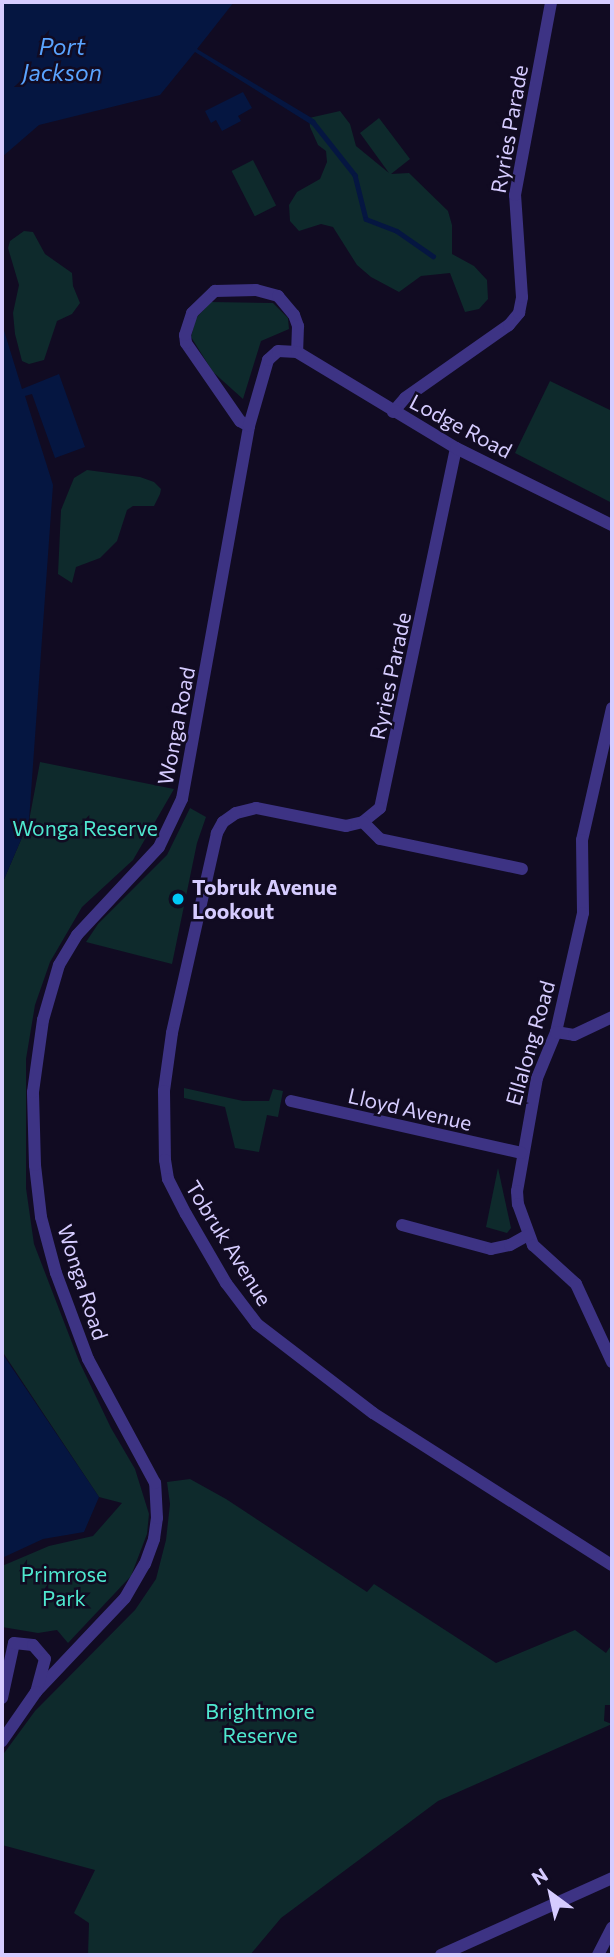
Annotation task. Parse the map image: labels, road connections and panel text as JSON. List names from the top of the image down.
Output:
{
  "streets": {
    "street": [
      "Ryries Parade",
      "Lodge Road",
      "Wonga Road",
      "Ellalong Road",
      "Lloyd Avenue",
      "Tobruk Avenue"
    ]
  },
  "crossings": [
    ["Ryries Parade", "Lodge Road"],
    ["Ryries Parade", "Tobruk Avenue"],
    ["Lodge Road", "Wonga Road"],
    ["Ellalong Road", "Lloyd Avenue"]
  ],
  "water": ["Port Jackson"],
  "parks": ["Wonga Reserve", "Primrose Park", "Brightmore Reserve"],
  "places": ["Tobruk Avenue Lookout"],
  "north": "top left"
}
